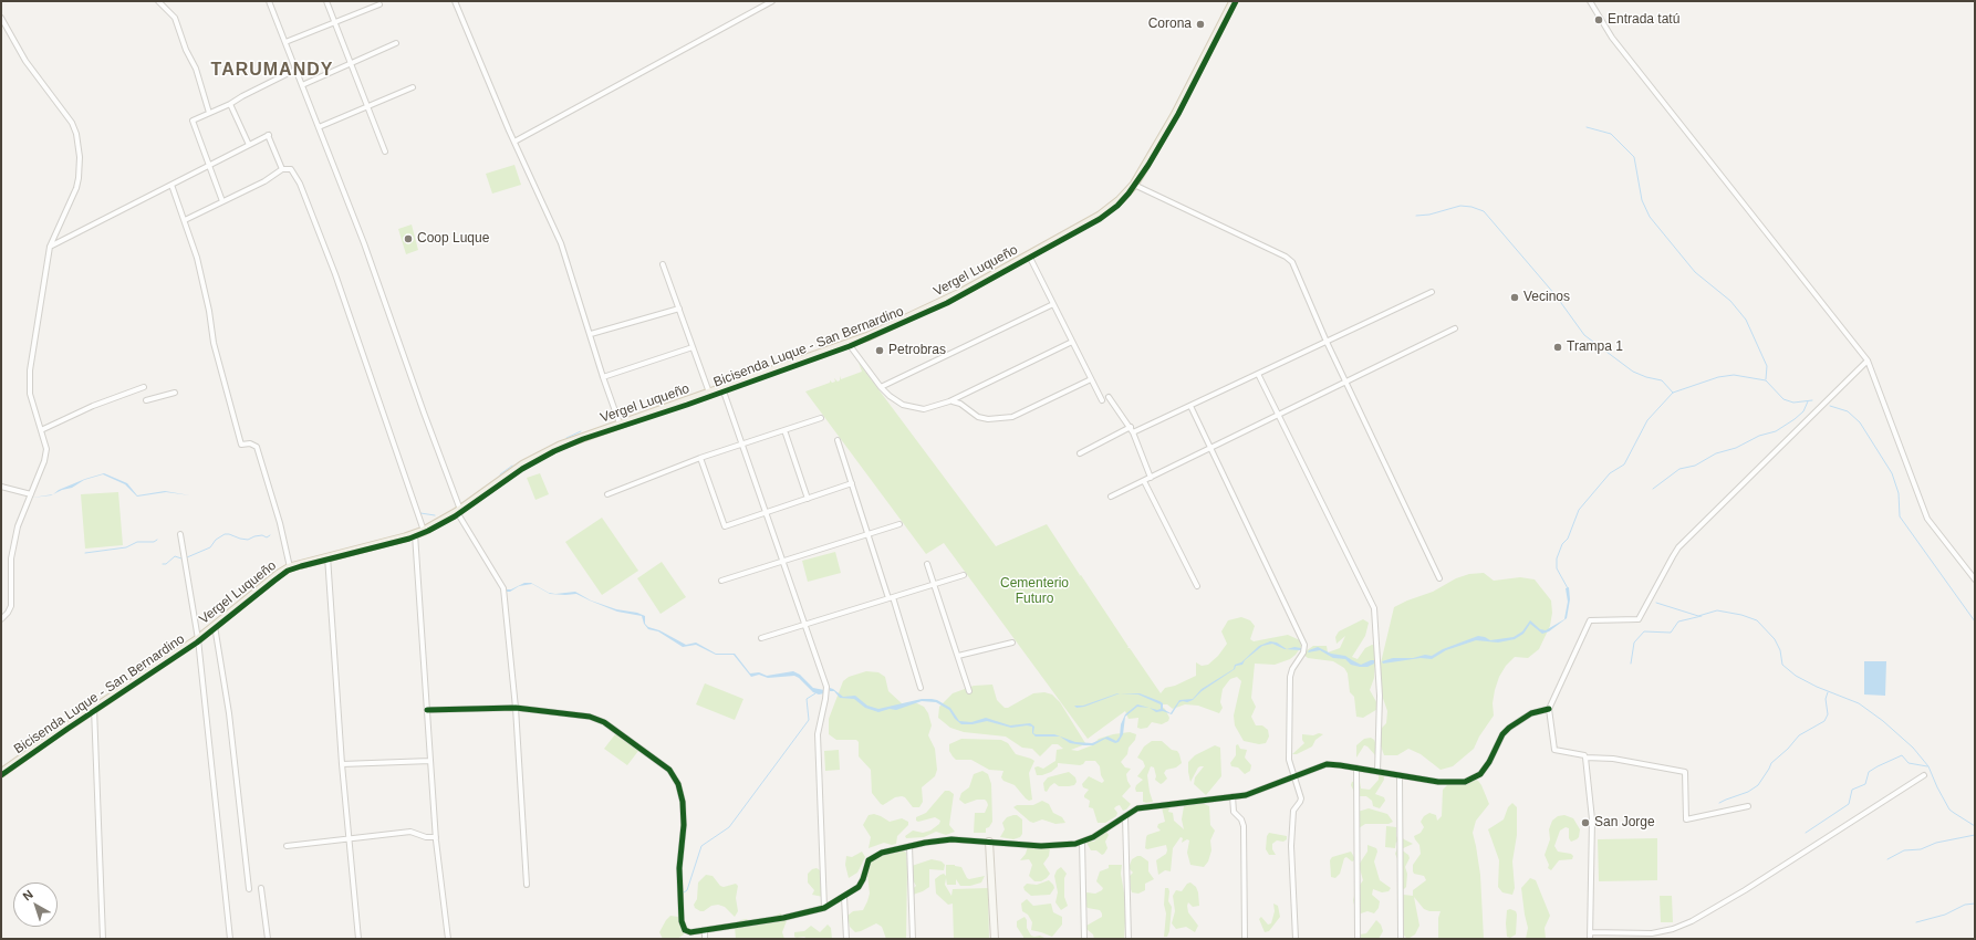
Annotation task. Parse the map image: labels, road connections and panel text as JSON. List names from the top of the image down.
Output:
{
  "streets": {
    "main road": ["Vergel Luqueño"],
    "cycle path": ["Bicisenda Luque - San Bernardino"]
  },
  "districts": ["TARUMANDY"],
  "parks": ["Cementerio Futuro"],
  "places": [
    "Entrada tatú",
    "Corona",
    "Coop Luque",
    "Vecinos",
    "Trampa 1",
    "Petrobras",
    "San Jorge"
  ],
  "north": "top left"
}
